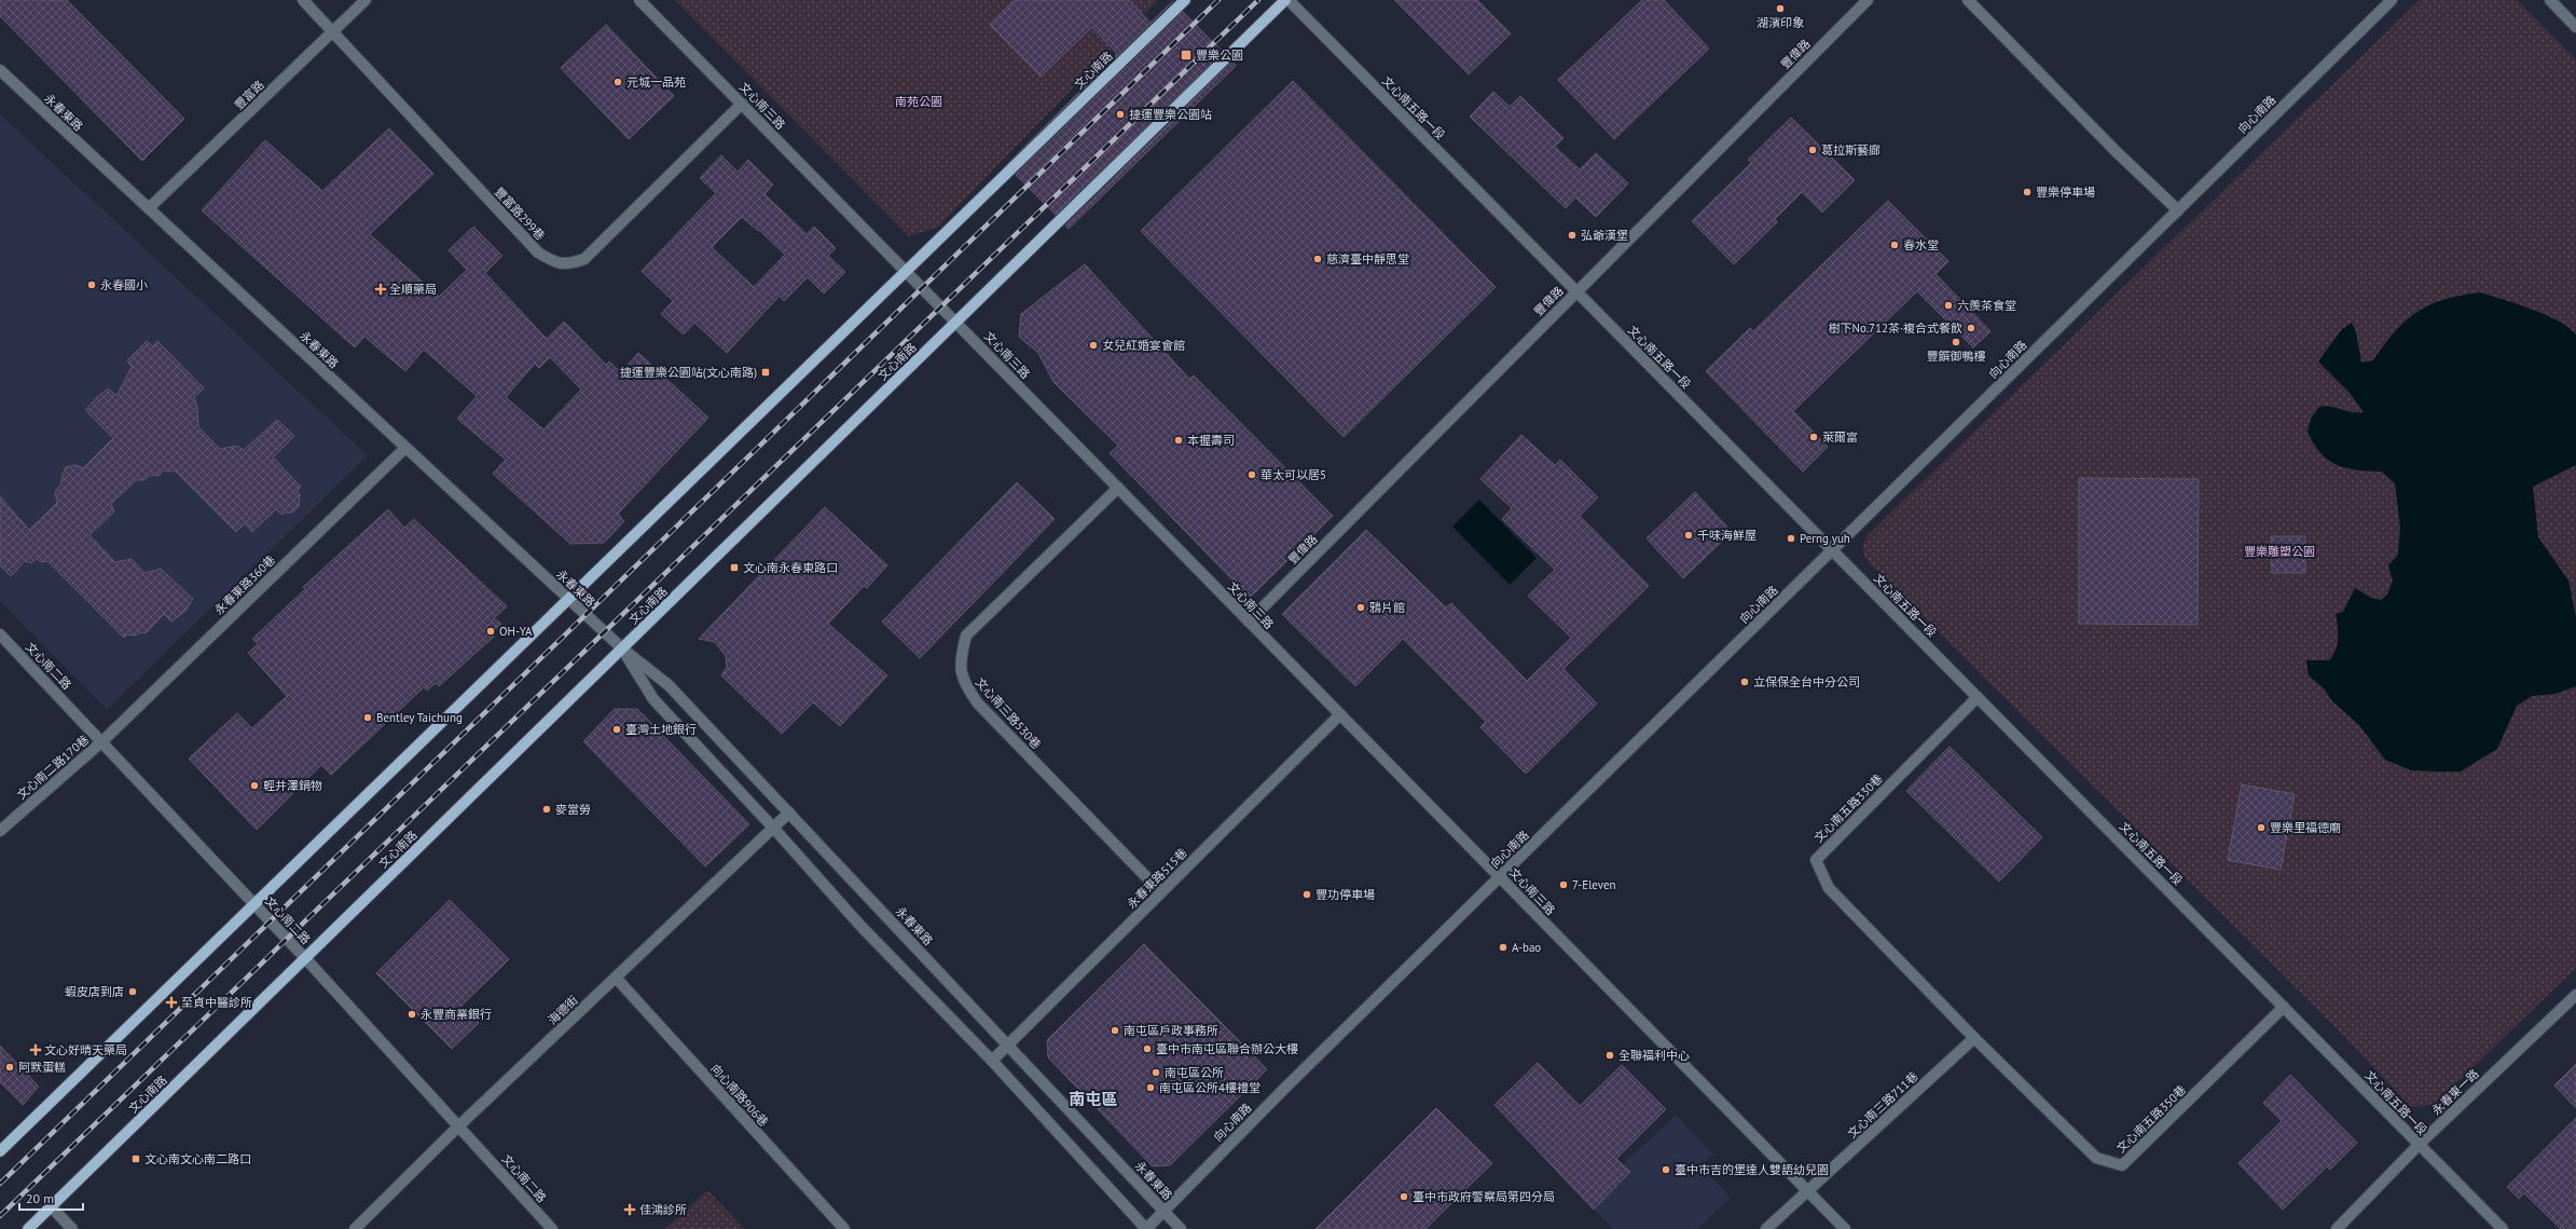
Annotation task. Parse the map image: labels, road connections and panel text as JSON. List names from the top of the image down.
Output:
{
  "streets": {
    "main road": ["文心南路"],
    "street": [
      "豐偉路",
      "豐富路",
      "文心南三路",
      "文心南五路一段",
      "永春東路",
      "向心南路",
      "豐富路299巷",
      "永春東路360巷",
      "文心南二路",
      "文心南三路530巷",
      "文心南二路170巷",
      "文心南五路330巷",
      "永春東路515巷",
      "海德街",
      "永春東一路",
      "向心南路906巷",
      "文心南三路711巷",
      "文心南五路350巷"
    ]
  },
  "crossings": [
    ["豐偉路", "文心南三路"],
    ["豐偉路", "文心南五路一段"],
    ["文心南路", "文心南三路"],
    ["文心南路", "永春東路"],
    ["文心南路", "文心南二路"],
    ["豐富路", "永春東路"],
    ["豐富路", "豐富路299巷"],
    ["文心南三路", "向心南路"],
    ["文心南三路", "豐富路299巷"],
    ["文心南三路", "文心南三路530巷"],
    ["文心南三路", "永春東路515巷"],
    ["文心南三路", "文心南三路711巷"],
    ["文心南五路一段", "向心南路"],
    ["文心南五路一段", "文心南五路330巷"],
    ["文心南五路一段", "永春東一路"],
    ["文心南五路一段", "文心南五路350巷"],
    ["永春東路", "向心南路"],
    ["永春東路", "永春東路360巷"],
    ["永春東路", "永春東路515巷"],
    ["永春東路", "海德街"],
    ["永春東路360巷", "文心南二路"],
    ["永春東路360巷", "文心南二路170巷"],
    ["文心南二路", "文心南二路170巷"],
    ["文心南二路", "海德街"],
    ["文心南三路530巷", "永春東路515巷"],
    ["文心南五路330巷", "文心南三路711巷"],
    ["文心南五路330巷", "文心南五路350巷"],
    ["海德街", "向心南路906巷"],
    ["文心南三路711巷", "文心南五路350巷"]
  ],
  "districts": ["南屯區"],
  "parks": ["南苑公園", "豐樂雕塑公園"],
  "places": {
    "other": [
      "湖濱印象",
      "元城一品苑",
      "捷運豐樂公園站",
      "葛拉斯藝廊",
      "豐樂停車場",
      "弘爺漢堡",
      "春水堂",
      "慈濟臺中靜思堂",
      "永春國小",
      "六羨茶食堂",
      "樹下No.712茶·複合式餐飲",
      "豐饌御鴨樓",
      "女兒紅婚宴會館",
      "萊爾富",
      "本握壽司",
      "華太可以居5",
      "千味海鮮屋",
      "Perng yuh",
      "鴉片館",
      "OH-YA",
      "立保保全台中分公司",
      "Bentley Taichung",
      "臺灣土地銀行",
      "輕井澤鍋物",
      "麥當勞",
      "豐樂里福德廟",
      "7-Eleven",
      "豐功停車場",
      "A-bao",
      "蝦皮店到店",
      "永豐商業銀行",
      "南屯區戶政事務所",
      "臺中市南屯區聯合辦公大樓",
      "全聯福利中心",
      "阿默蛋糕",
      "南屯區公所",
      "南屯區公所4樓禮堂",
      "臺中市吉的堡達人雙語幼兒園",
      "臺中市政府警察局第四分局"
    ],
    "transit": [
      "豐樂公園",
      "捷運豐樂公園站(文心南路)",
      "文心南永春東路口",
      "文心南文心南二路口"
    ],
    "health": [
      "全順藥局",
      "至貞中醫診所",
      "文心好晴天藥局",
      "佳鴻診所"
    ]
  },
  "scale_bar": "20 m"
}
